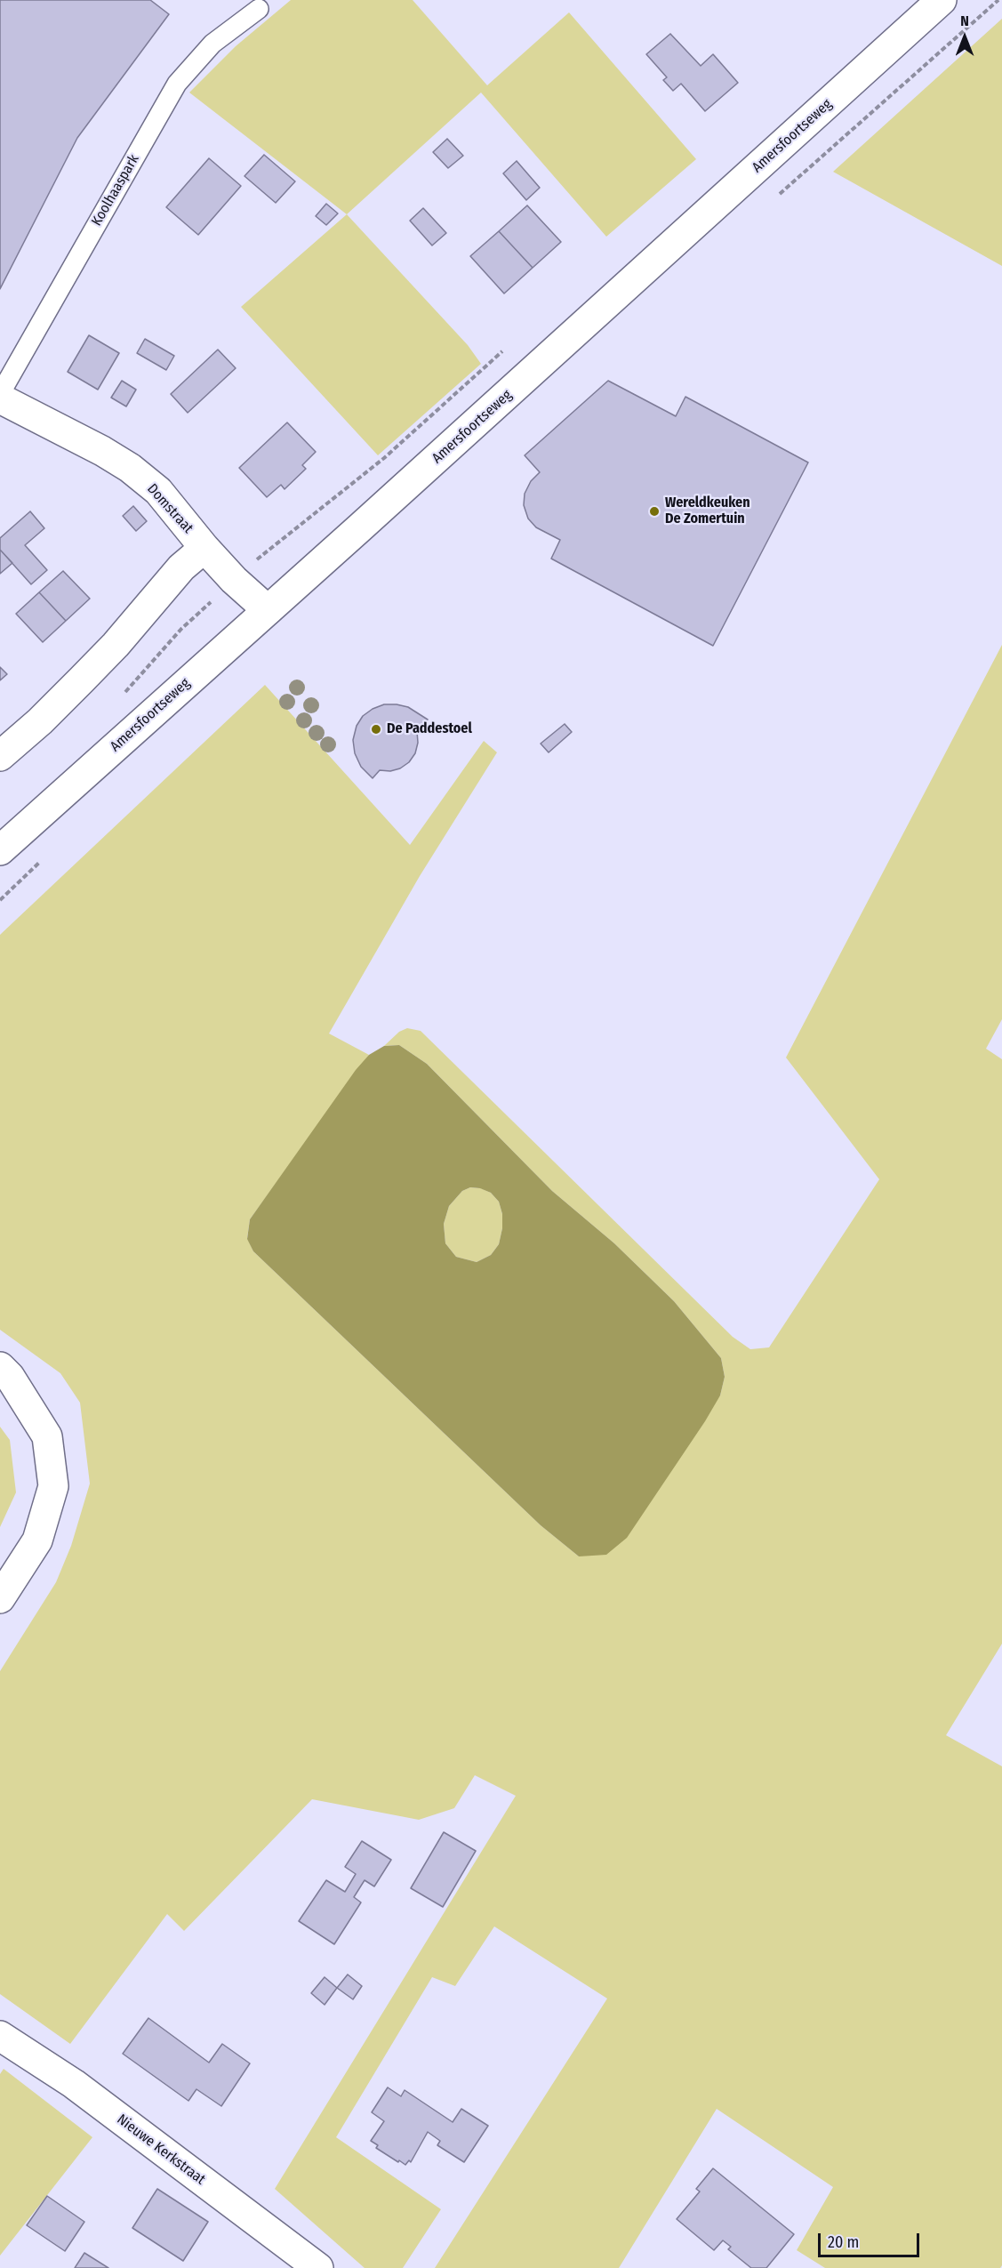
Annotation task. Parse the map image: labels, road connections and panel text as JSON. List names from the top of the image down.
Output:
{
  "streets": {
    "street": ["Amersfoortseweg", "Domstraat", "Nieuwe Kerkstraat"],
    "lane": ["Koolhaaspark"]
  },
  "crossings": [
    ["Amersfoortseweg", "Domstraat"],
    ["Koolhaaspark", "Domstraat"]
  ],
  "places": ["Wereldkeuken De Zomertuin", "De Paddestoel"],
  "scale_bar": "20 m",
  "north": "top"
}
